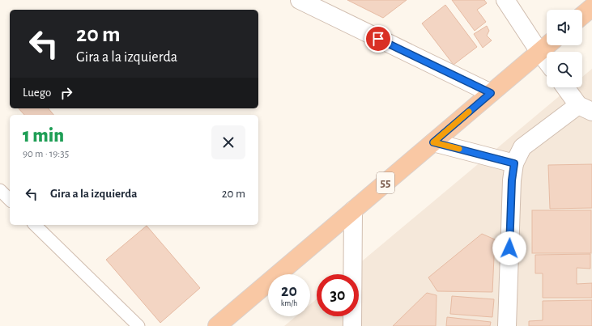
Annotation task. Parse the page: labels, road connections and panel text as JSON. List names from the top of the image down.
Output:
{
  "streets": {
    "highway": ["55"]
  },
  "page": {
    "turn": ["20 m", "Gira a la izquierda"],
    "then": "Luego",
    "heading": ["1 min", "90 m · 19:35"],
    "list": [
      {
        "name": "Gira a la izquierda",
        "value": "20 m"
      }
    ],
    "speed": "20 km/h",
    "limit": "30"
  }
}
